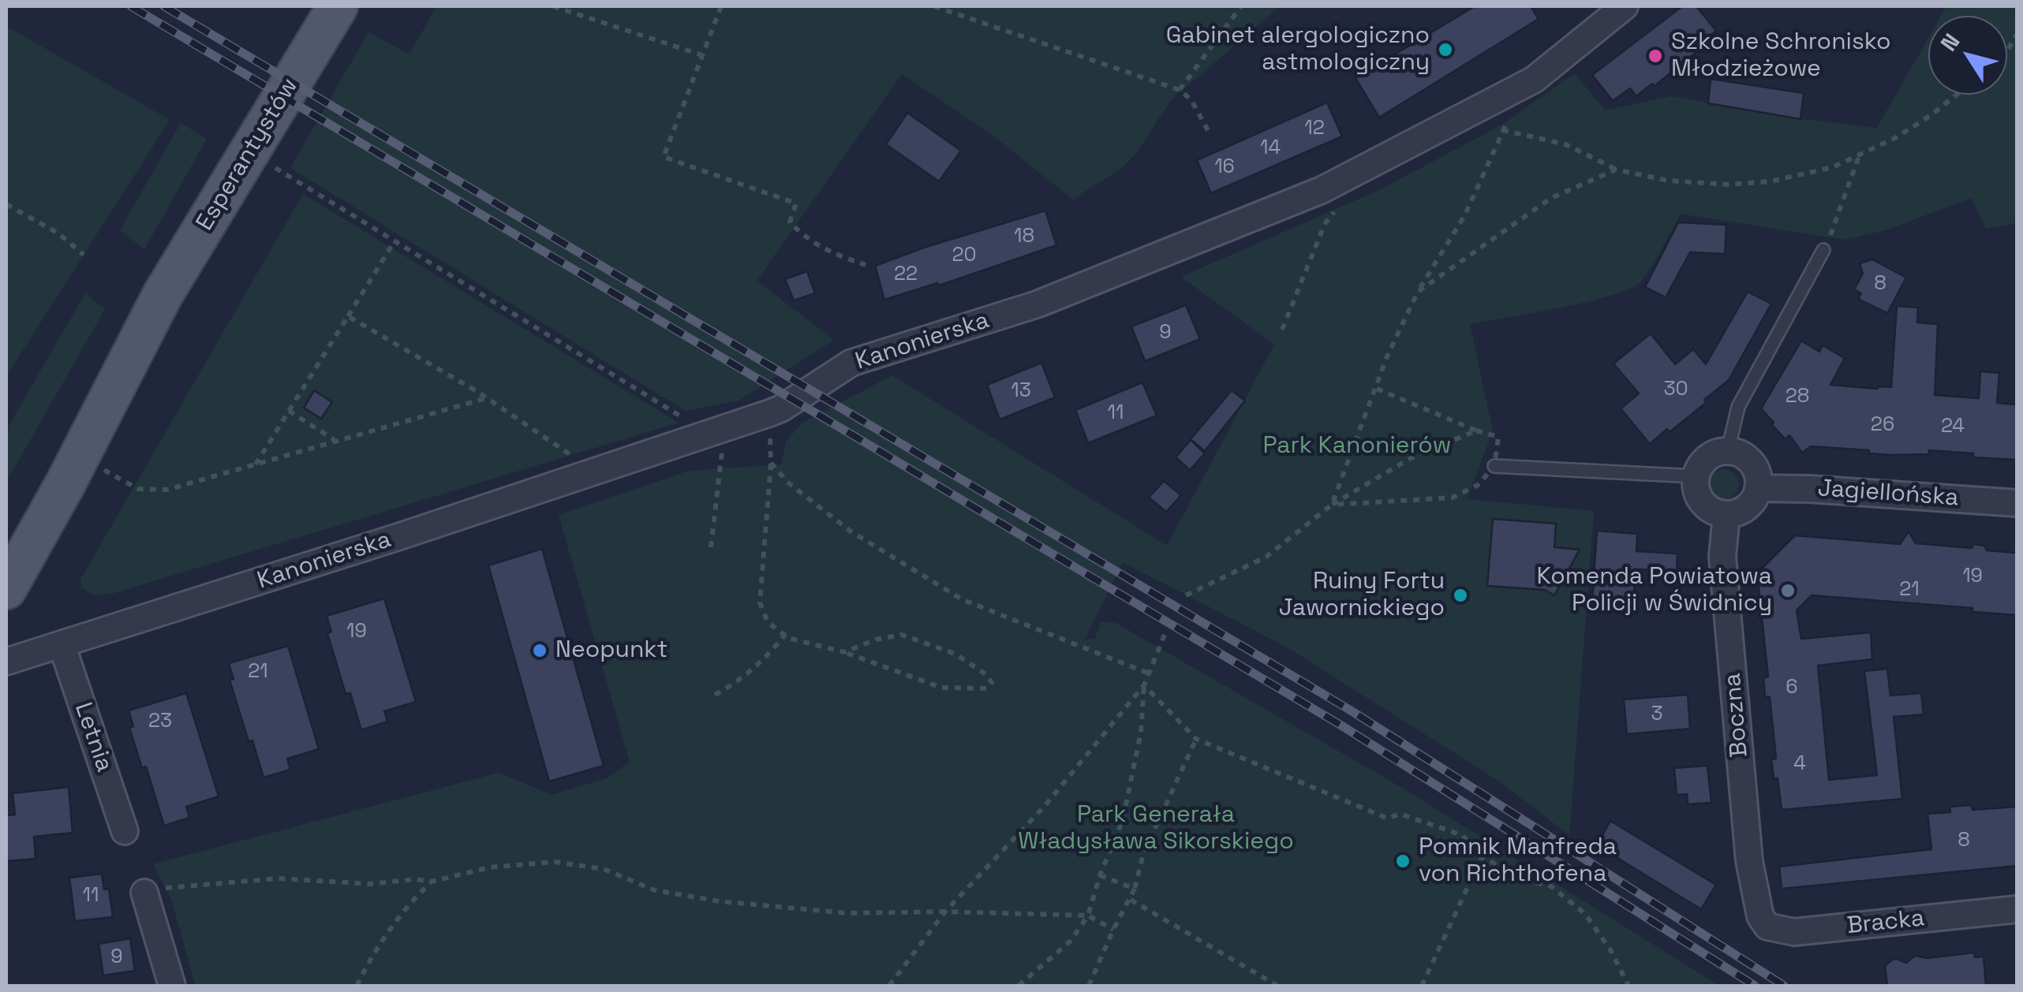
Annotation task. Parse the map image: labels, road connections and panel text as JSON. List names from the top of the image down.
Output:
{
  "streets": {
    "main road": ["Esperantystów"],
    "street": [
      "Kanonierska",
      "Jagiellońska",
      "Boczna",
      "Letnia",
      "Bracka"
    ]
  },
  "crossings": [
    ["Kanonierska", "Letnia"],
    ["Jagiellońska", "Boczna"],
    ["Boczna", "Bracka"]
  ],
  "parks": ["Park Kanonierów", "Park Generała Władysława Sikorskiego"],
  "places": [
    "Gabinet alergologiczno astmologiczny",
    "Szkolne Schronisko Młodzieżowe",
    "Komenda Powiatowa Policji w Świdnicy",
    "Ruiny Fortu Jawornickiego",
    "Neopunkt",
    "Pomnik Manfreda von Richthofena"
  ],
  "house_numbers": [
    "12",
    "14",
    "16",
    "18",
    "20",
    "22",
    "8",
    "9",
    "30",
    "13",
    "28",
    "11",
    "26",
    "24",
    "19",
    "21",
    "19",
    "21",
    "6",
    "3",
    "23",
    "4",
    "8",
    "11",
    "9"
  ],
  "north": "top left"
}
